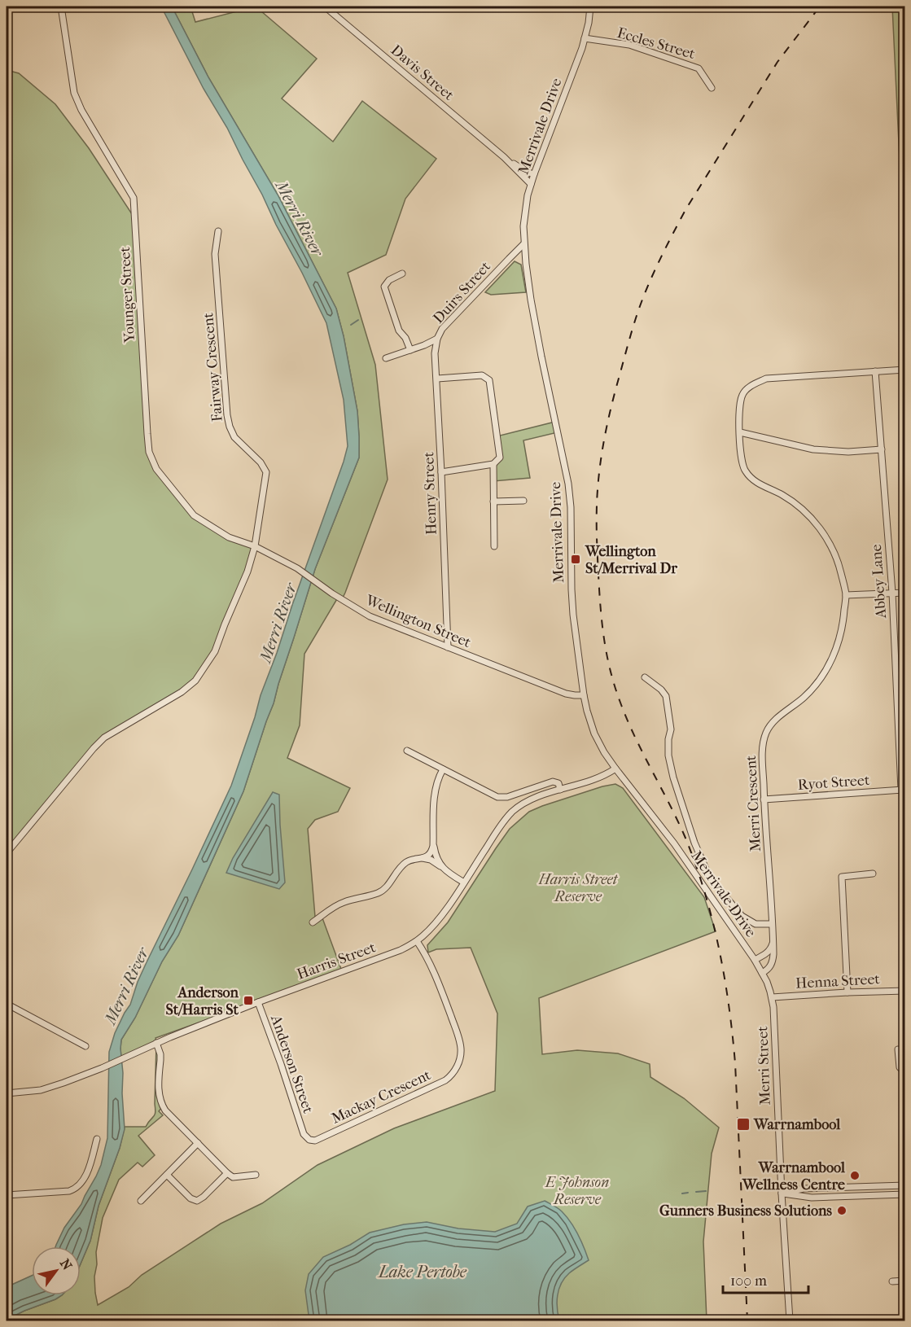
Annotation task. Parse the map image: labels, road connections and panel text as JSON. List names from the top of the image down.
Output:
{
  "streets": {
    "street": [
      "Eccles Street",
      "Davis Street",
      "Merrivale Drive",
      "Duirs Street",
      "Younger Street",
      "Fairway Crescent",
      "Henry Street",
      "Abbey Lane",
      "Wellington Street",
      "Ryot Street",
      "Merri Crescent",
      "Harris Street",
      "Henna Street",
      "Anderson Street",
      "Merri Street",
      "Mackay Crescent"
    ]
  },
  "crossings": [
    ["Eccles Street", "Merrivale Drive"],
    ["Davis Street", "Merrivale Drive"],
    ["Merrivale Drive", "Duirs Street"],
    ["Merrivale Drive", "Wellington Street"],
    ["Merrivale Drive", "Harris Street"],
    ["Merrivale Drive", "Merri Street"],
    ["Duirs Street", "Henry Street"],
    ["Younger Street", "Fairway Crescent"],
    ["Younger Street", "Wellington Street"],
    ["Fairway Crescent", "Wellington Street"],
    ["Henry Street", "Wellington Street"],
    ["Abbey Lane", "Ryot Street"],
    ["Abbey Lane", "Merri Crescent"],
    ["Ryot Street", "Merri Crescent"],
    ["Merri Crescent", "Merri Street"],
    ["Harris Street", "Anderson Street"],
    ["Harris Street", "Mackay Crescent"],
    ["Henna Street", "Merri Street"],
    ["Anderson Street", "Mackay Crescent"]
  ],
  "water": ["Merri River", "Lake Pertobe"],
  "parks": ["Harris Street Reserve", "E Johnson Reserve"],
  "places": {
    "transit": ["Wellington St/Merrival Dr", "Anderson St/Harris St", "Warrnambool"],
    "other": ["Warrnambool Wellness Centre", "Gunners Business Solutions"]
  },
  "scale_bar": "100 m",
  "north": "top right"
}
